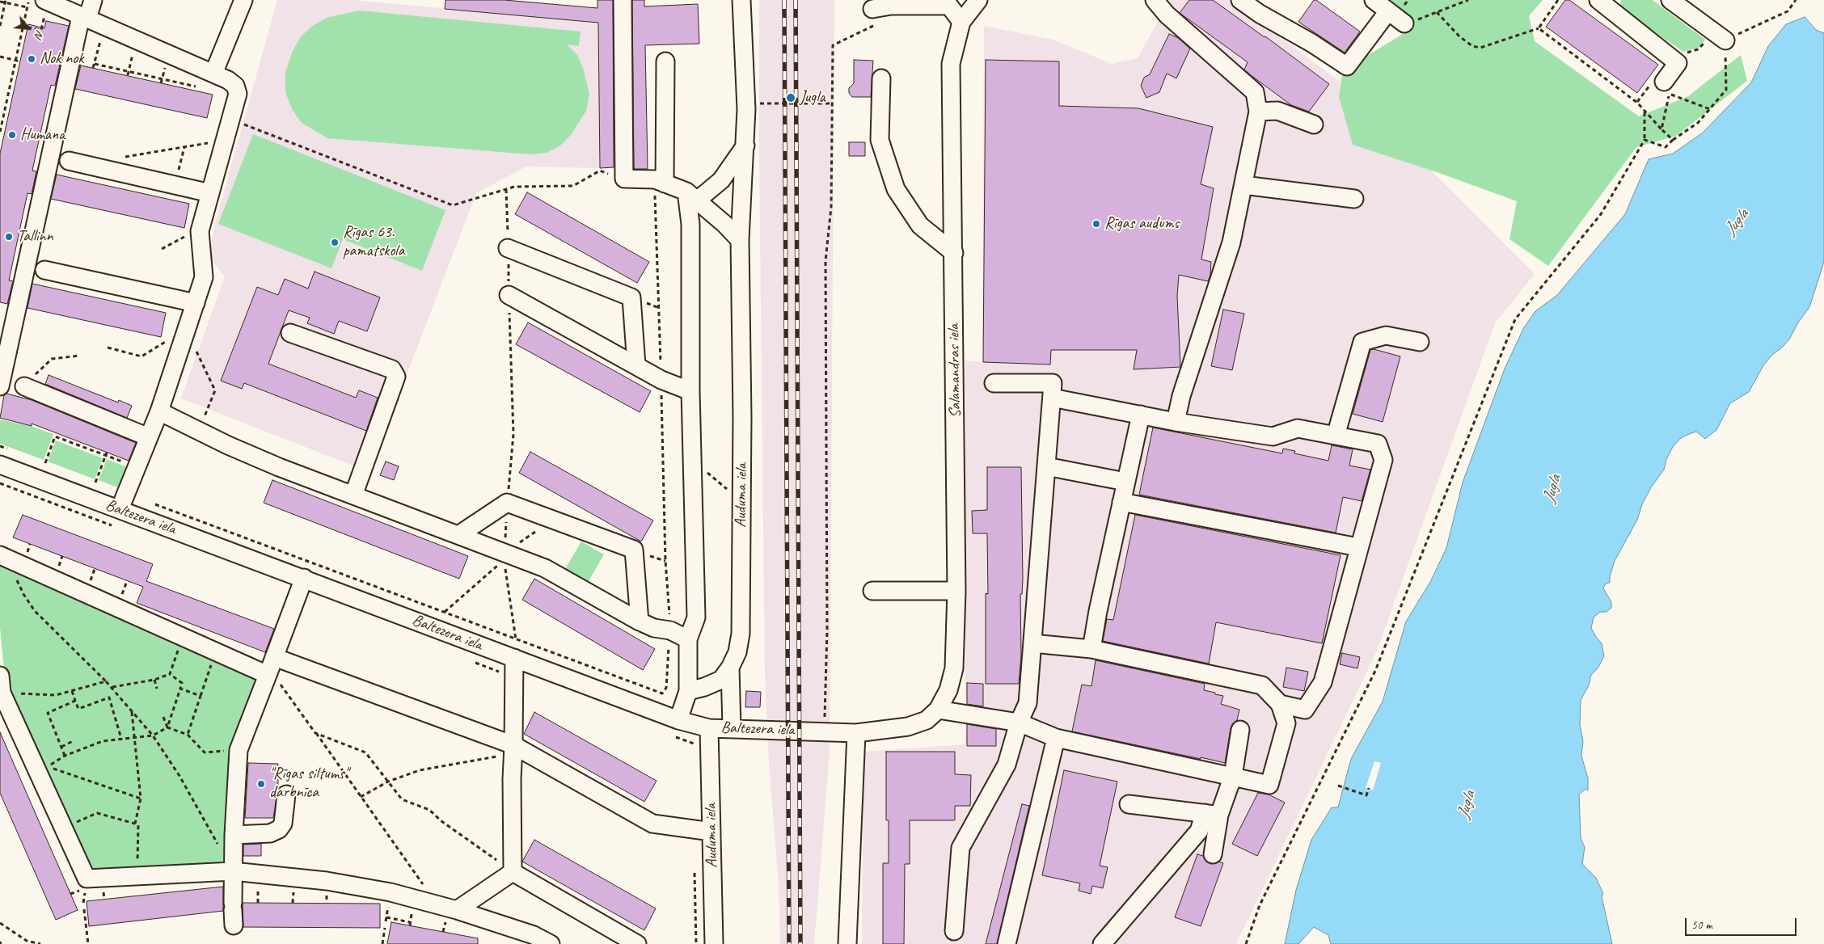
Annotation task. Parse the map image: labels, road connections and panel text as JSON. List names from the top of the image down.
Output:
{
  "streets": {
    "street": ["Salamandras iela", "Auduma iela", "Baltezera iela"]
  },
  "crossings": [
    ["Salamandras iela", "Baltezera iela"],
    ["Auduma iela", "Baltezera iela"]
  ],
  "water": ["Jugla"],
  "places": [
    "Nok nok",
    "Jugla",
    "Humana",
    "Rīgas audums",
    "Tallinn",
    "Rīgas 63. pamatskola",
    "\"Rīgas siltums\" darbnīca"
  ],
  "scale_bar": "50 m",
  "north": "bottom right"
}
